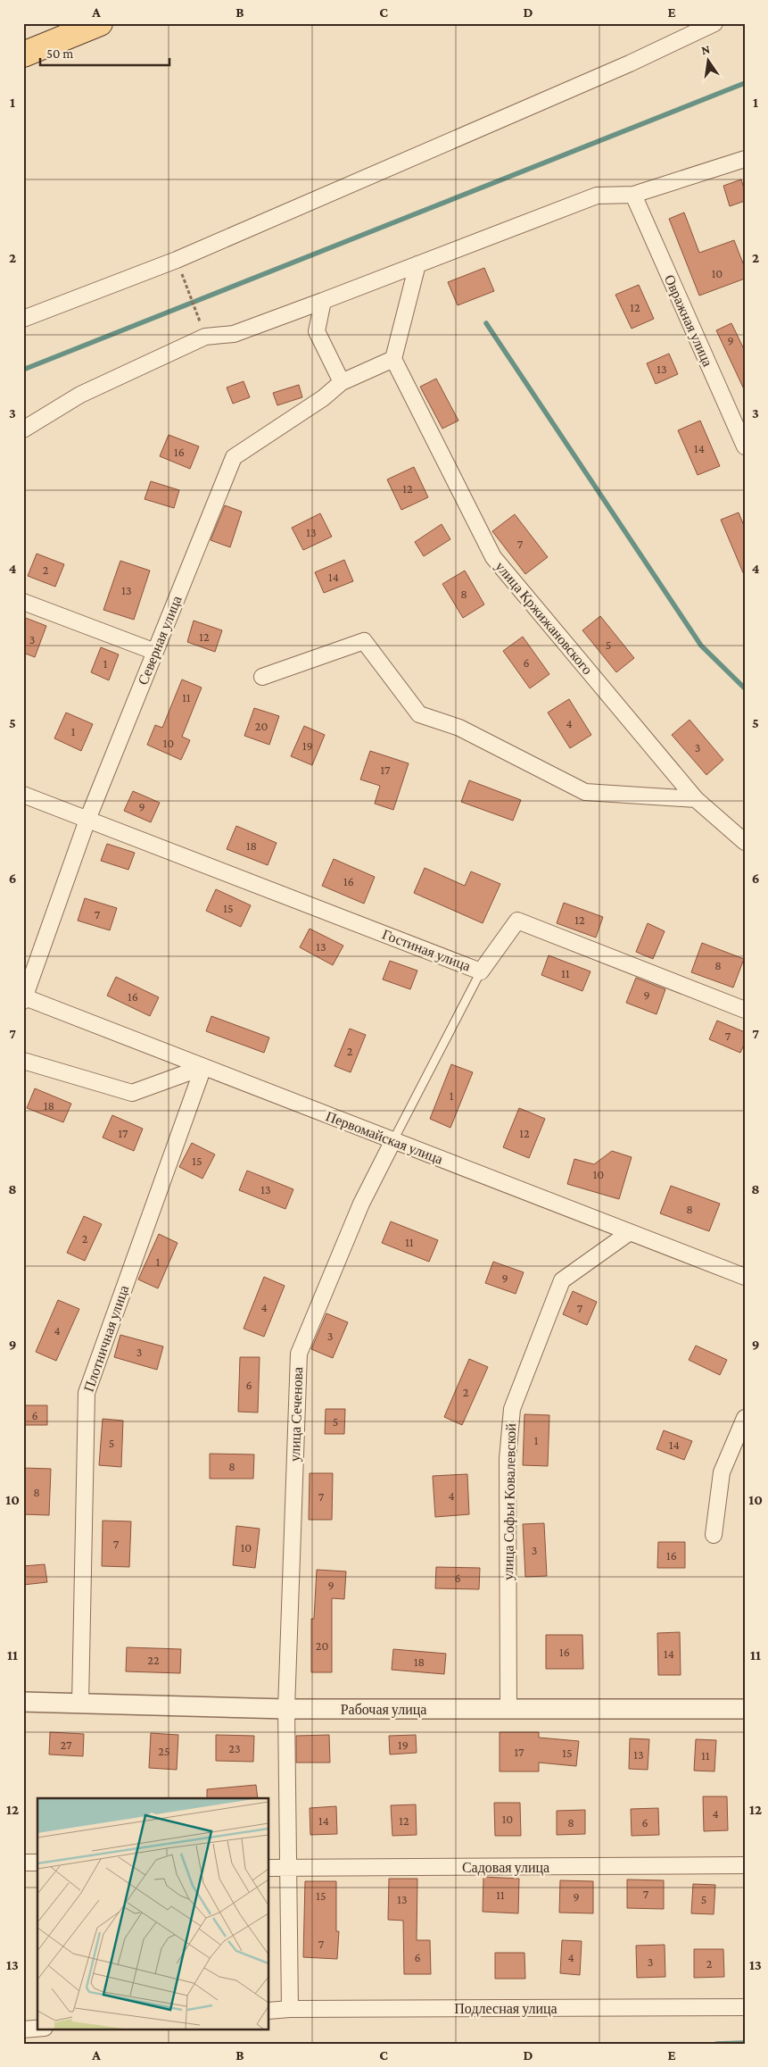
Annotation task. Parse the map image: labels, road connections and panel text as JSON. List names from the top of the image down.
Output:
{
  "streets": {
    "street": [
      "Овражная улица",
      "улица Кржижановского",
      "Северная улица",
      "Гостиная улица",
      "Первомайская улица",
      "Плотничная улица",
      "улица Сеченова",
      "улица Софьи Ковалевской",
      "Рабочая улица",
      "Садовая улица",
      "Подлесная улица"
    ]
  },
  "crossings": [
    ["улица Кржижановского", "Северная улица"],
    ["Северная улица", "Гостиная улица"],
    ["Северная улица", "Первомайская улица"],
    ["Первомайская улица", "Плотничная улица"],
    ["Первомайская улица", "улица Сеченова"],
    ["Первомайская улица", "улица Софьи Ковалевской"],
    ["Плотничная улица", "Рабочая улица"],
    ["улица Сеченова", "Рабочая улица"],
    ["улица Сеченова", "Садовая улица"],
    ["улица Сеченова", "Подлесная улица"],
    ["улица Софьи Ковалевской", "Рабочая улица"]
  ],
  "house_numbers": [
    "10",
    "12",
    "9",
    "13",
    "14",
    "16",
    "12",
    "13",
    "7",
    "2",
    "14",
    "13",
    "8",
    "12",
    "3",
    "5",
    "6",
    "1",
    "11",
    "4",
    "20",
    "1",
    "10",
    "19",
    "3",
    "17",
    "9",
    "18",
    "16",
    "15",
    "7",
    "12",
    "13",
    "8",
    "11",
    "9",
    "16",
    "7",
    "2",
    "1",
    "18",
    "17",
    "12",
    "15",
    "10",
    "13",
    "8",
    "2",
    "11",
    "1",
    "9",
    "4",
    "7",
    "4",
    "3",
    "3",
    "6",
    "2",
    "6",
    "5",
    "1",
    "5",
    "14",
    "8",
    "8",
    "4",
    "7",
    "7",
    "10",
    "3",
    "16",
    "6",
    "9",
    "20",
    "16",
    "14",
    "22",
    "18",
    "27",
    "19",
    "23",
    "25",
    "17",
    "15",
    "13",
    "11",
    "4",
    "10",
    "14",
    "12",
    "8",
    "6",
    "7",
    "11",
    "15",
    "9",
    "13",
    "5",
    "7",
    "6",
    "4",
    "3",
    "2"
  ],
  "scale_bar": "50 m",
  "north": "top",
  "grid": {
    "columns": [
      "A",
      "B",
      "C",
      "D",
      "E"
    ],
    "rows": [
      "1",
      "2",
      "3",
      "4",
      "5",
      "6",
      "7",
      "8",
      "9",
      "10",
      "11",
      "12",
      "13"
    ]
  }
}
